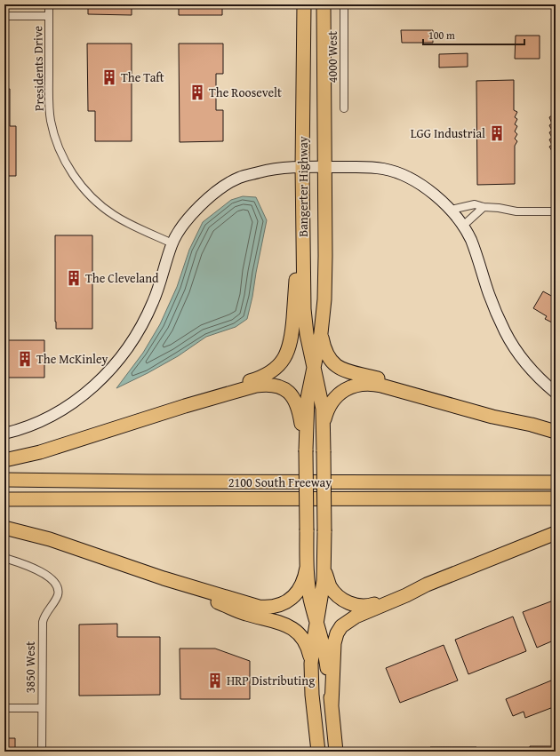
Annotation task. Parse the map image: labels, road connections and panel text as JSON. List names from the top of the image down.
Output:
{
  "streets": {
    "highway": ["Bangerter Highway", "2100 South Freeway"],
    "street": ["4000 West", "Presidents Drive", "3850 West"]
  },
  "places": {
    "building": [
      "The Taft",
      "The Roosevelt",
      "LGG Industrial",
      "The Cleveland",
      "The McKinley",
      "HRP Distributing"
    ]
  },
  "scale_bar": "100 m"
}
